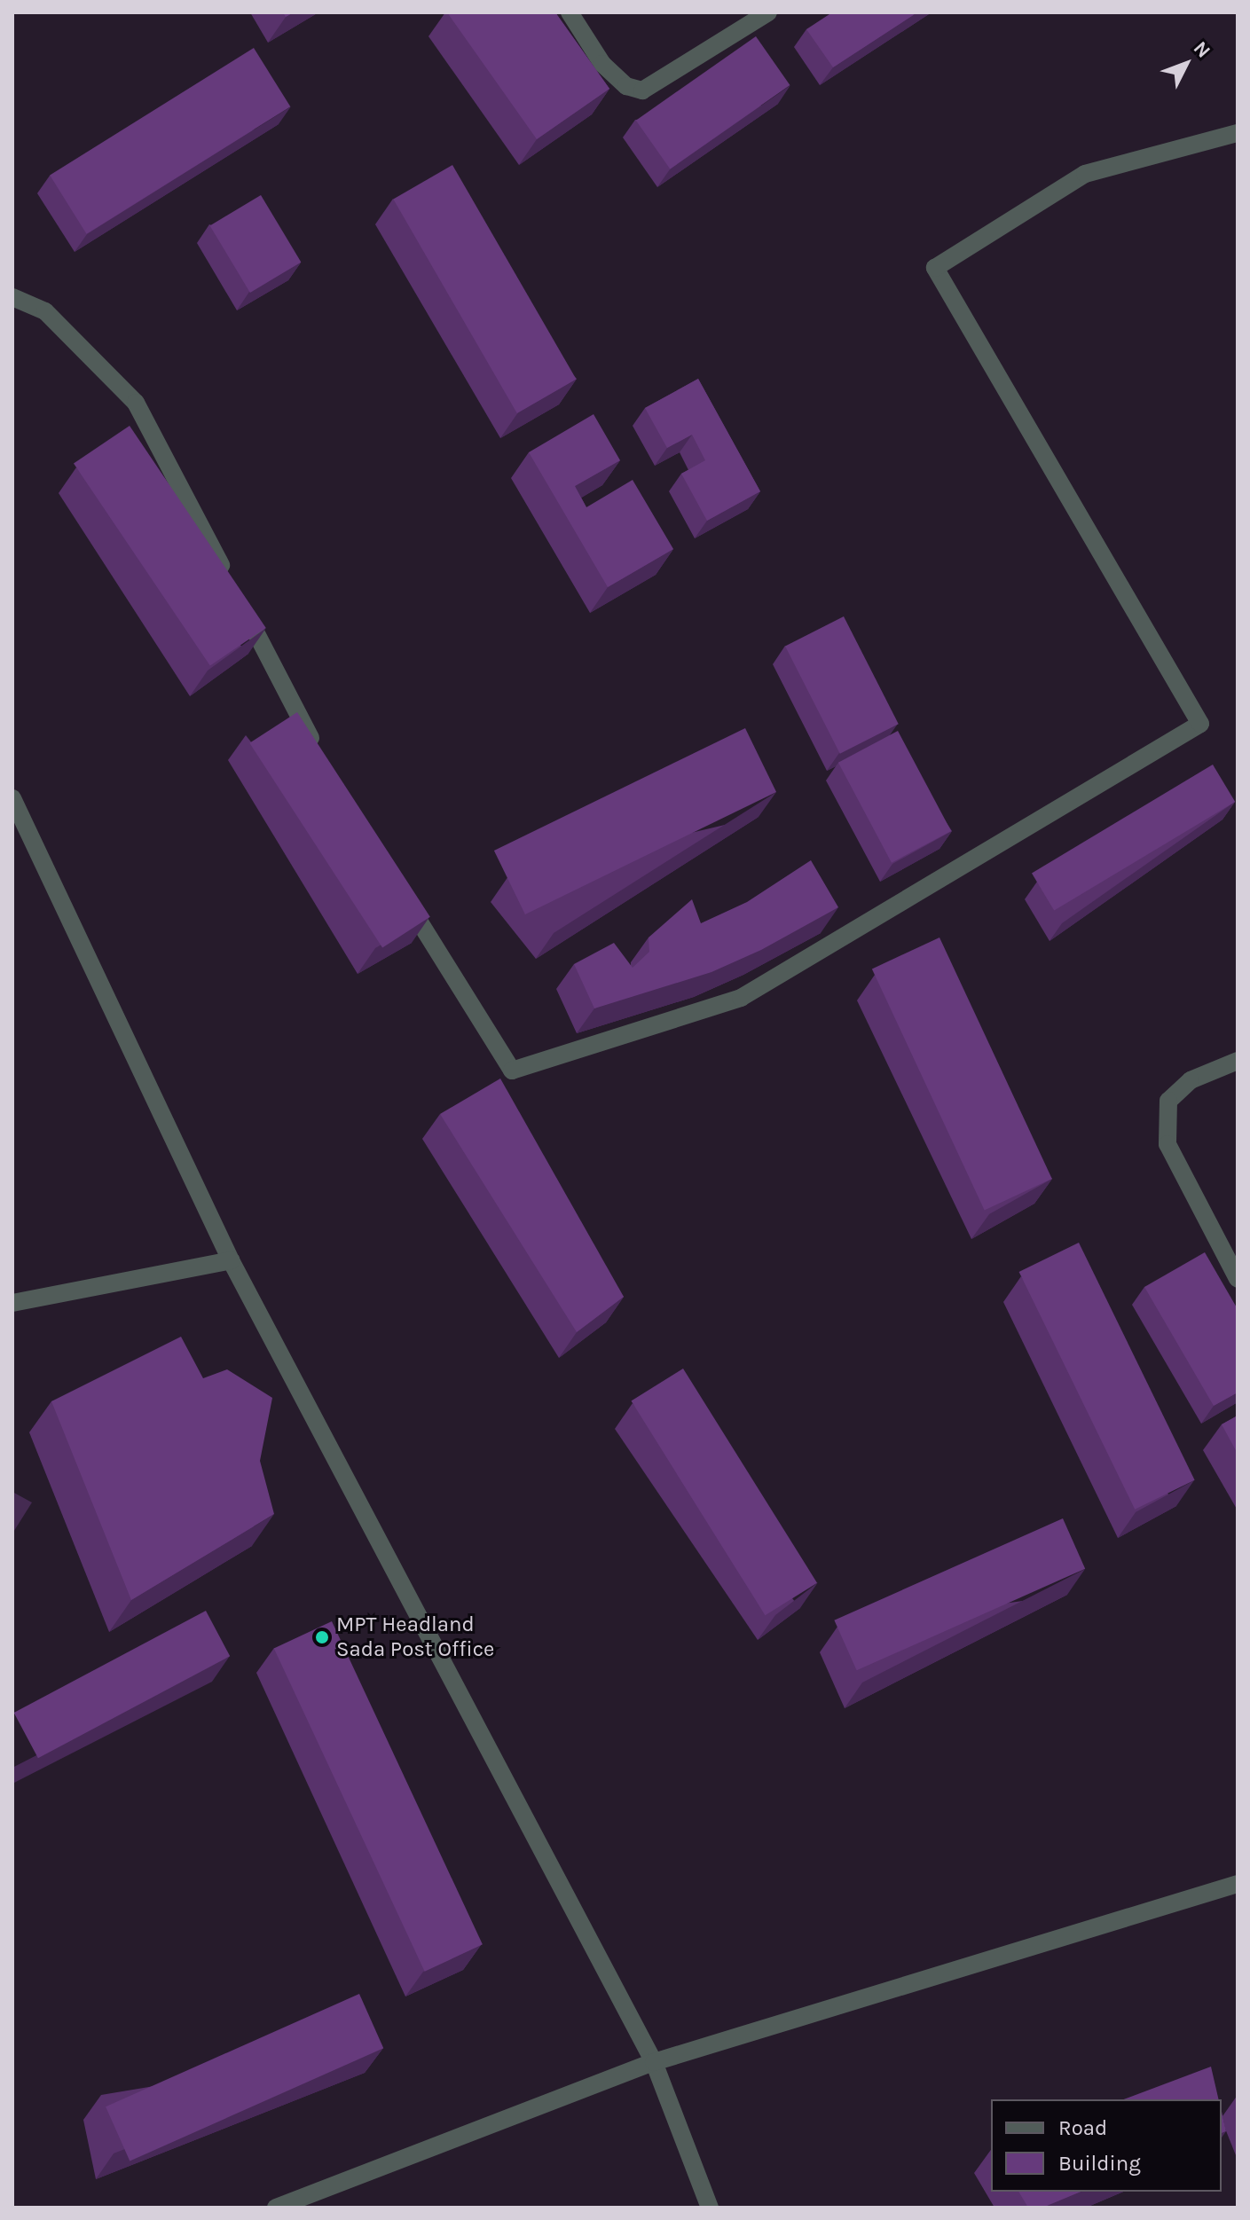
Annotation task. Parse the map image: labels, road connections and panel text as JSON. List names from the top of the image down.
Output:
{
  "places": ["MPT Headland Sada Post Office"],
  "legend": ["Road", "Building"],
  "north": "top right"
}
